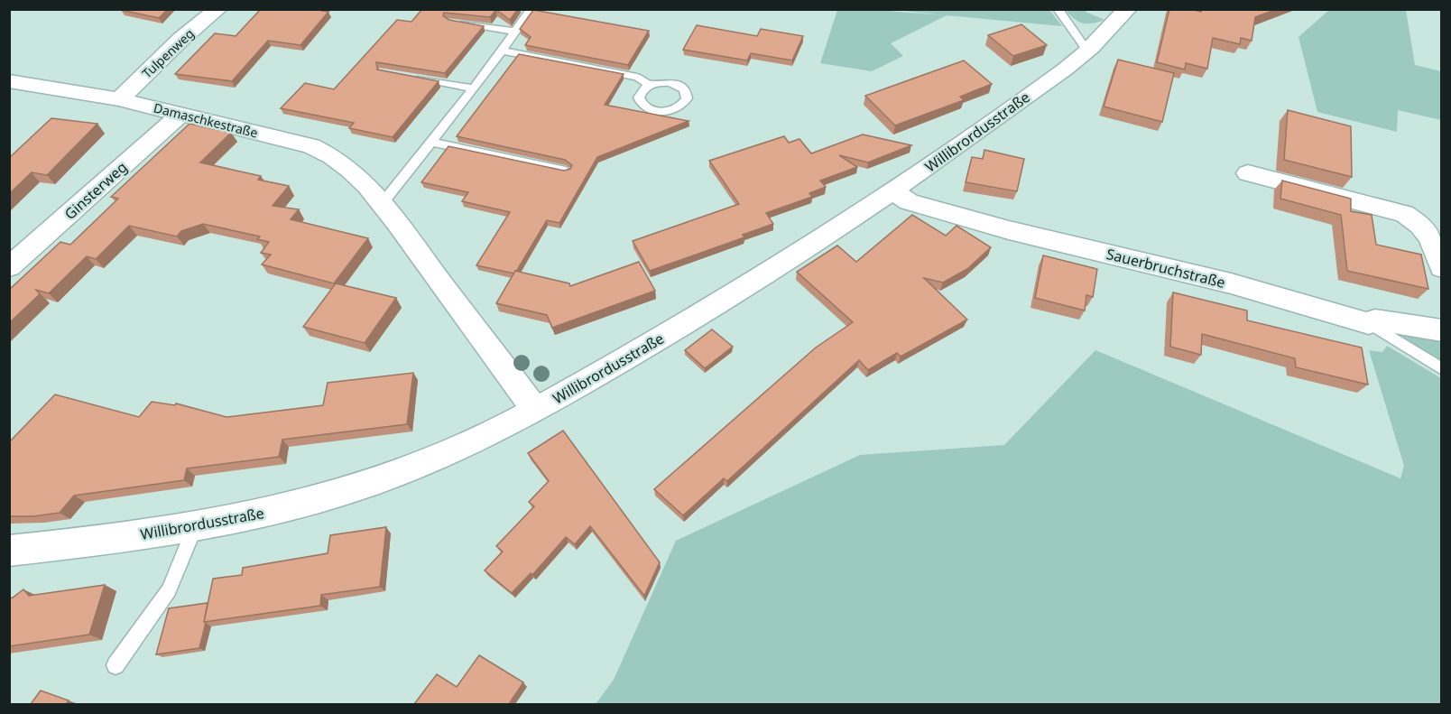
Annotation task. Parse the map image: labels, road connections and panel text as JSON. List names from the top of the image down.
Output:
{
  "streets": {
    "street": [
      "Tulpenweg",
      "Damaschkestraße",
      "Willibrordusstraße",
      "Ginsterweg",
      "Sauerbruchstraße"
    ]
  },
  "crossings": [
    ["Tulpenweg", "Damaschkestraße"],
    ["Damaschkestraße", "Willibrordusstraße"],
    ["Damaschkestraße", "Ginsterweg"],
    ["Willibrordusstraße", "Sauerbruchstraße"]
  ]
}
